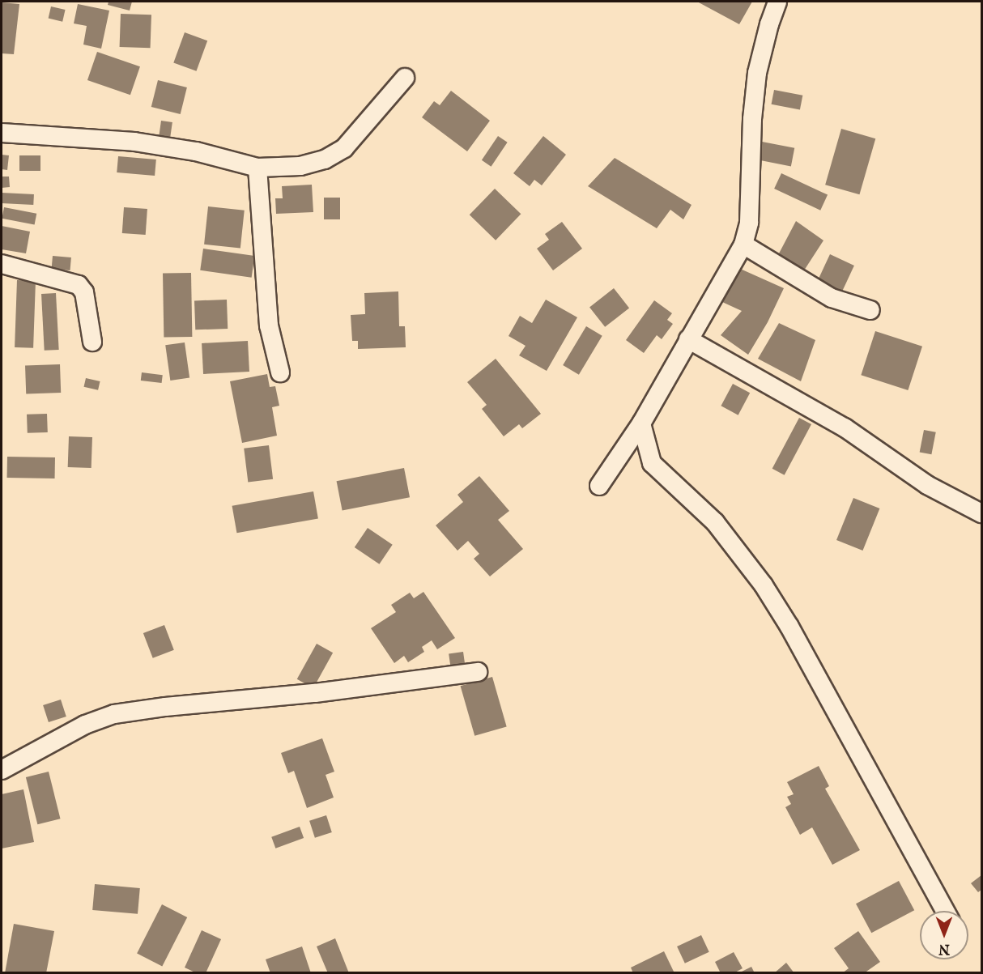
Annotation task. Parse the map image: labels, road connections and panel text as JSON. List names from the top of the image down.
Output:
{
  "north": "bottom"
}
